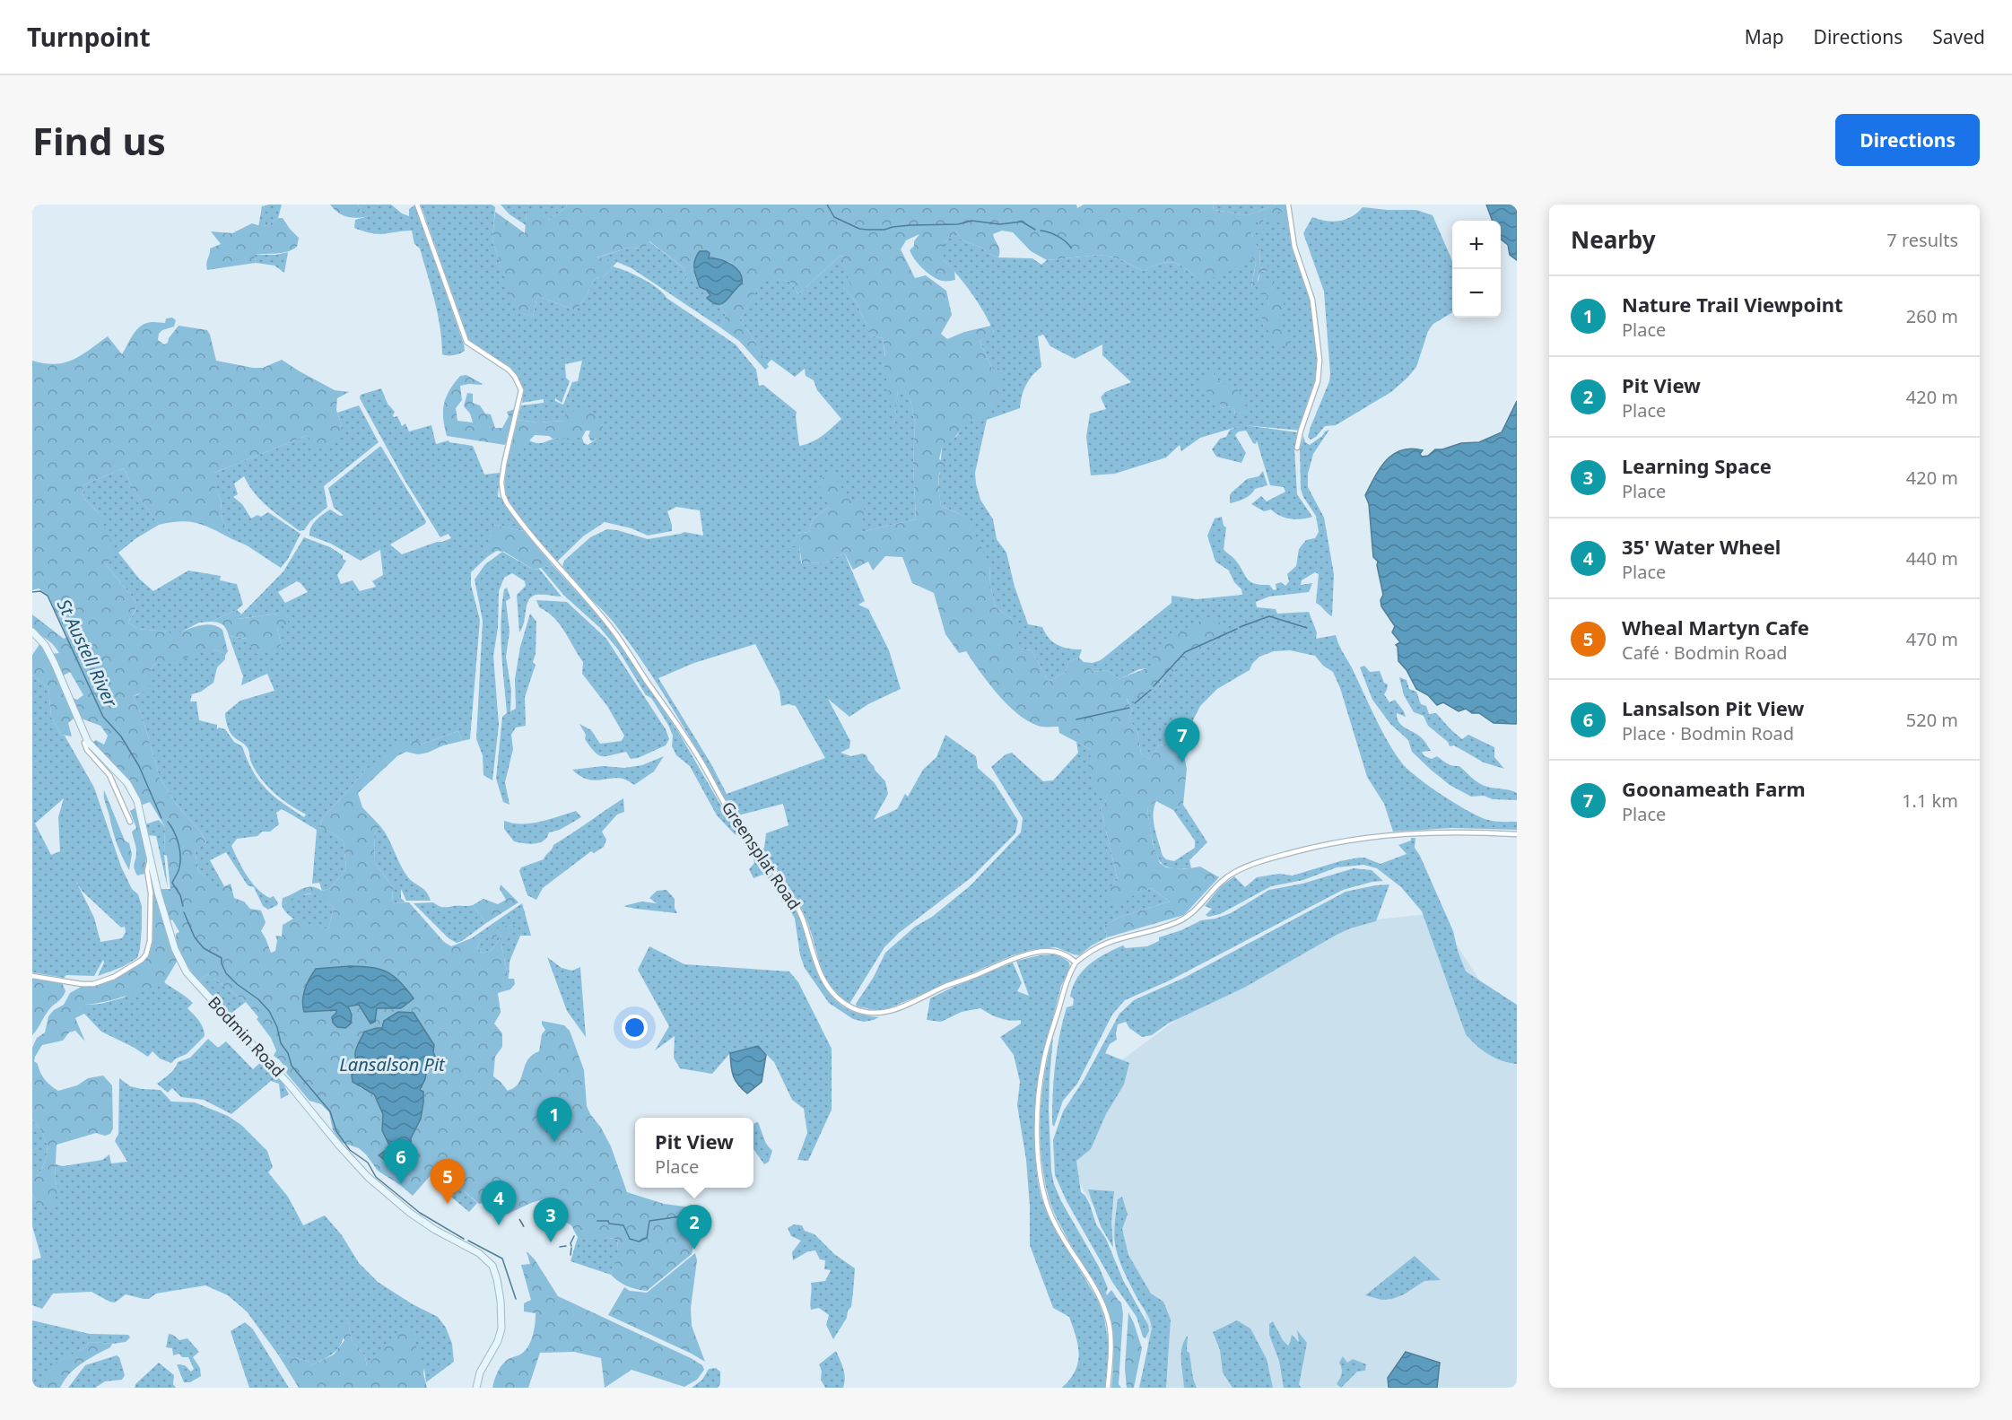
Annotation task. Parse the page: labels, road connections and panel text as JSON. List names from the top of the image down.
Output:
{
  "streets": {
    "main road": ["Bodmin Road"],
    "street": ["Greensplat Road"]
  },
  "water": ["St Austell River", "Lansalson Pit"],
  "page": {
    "header": "Turnpoint",
    "nav": ["Map", "Directions", "Saved"],
    "buttons": "Directions",
    "title": "Find us",
    "heading": ["Nearby", "7 results"],
    "map_buttons": ["+", "−"],
    "list": [
      {
        "mark": "1",
        "name": "Nature Trail Viewpoint",
        "note": "Place",
        "value": "260 m"
      },
      {
        "mark": "2",
        "name": "Pit View",
        "note": "Place",
        "value": "420 m"
      },
      {
        "mark": "3",
        "name": "Learning Space",
        "note": "Place",
        "value": "420 m"
      },
      {
        "mark": "4",
        "name": "35' Water Wheel",
        "note": "Place",
        "value": "440 m"
      },
      {
        "mark": "5",
        "name": "Wheal Martyn Cafe",
        "note": "Café · Bodmin Road",
        "value": "470 m"
      },
      {
        "mark": "6",
        "name": "Lansalson Pit View",
        "note": "Place · Bodmin Road",
        "value": "520 m"
      },
      {
        "mark": "7",
        "name": "Goonameath Farm",
        "note": "Place",
        "value": "1.1 km"
      }
    ],
    "pins": [
      "7",
      "1",
      "6",
      "5",
      "4",
      "3",
      "2"
    ],
    "popup": ["Pit View", "Place"]
  }
}
